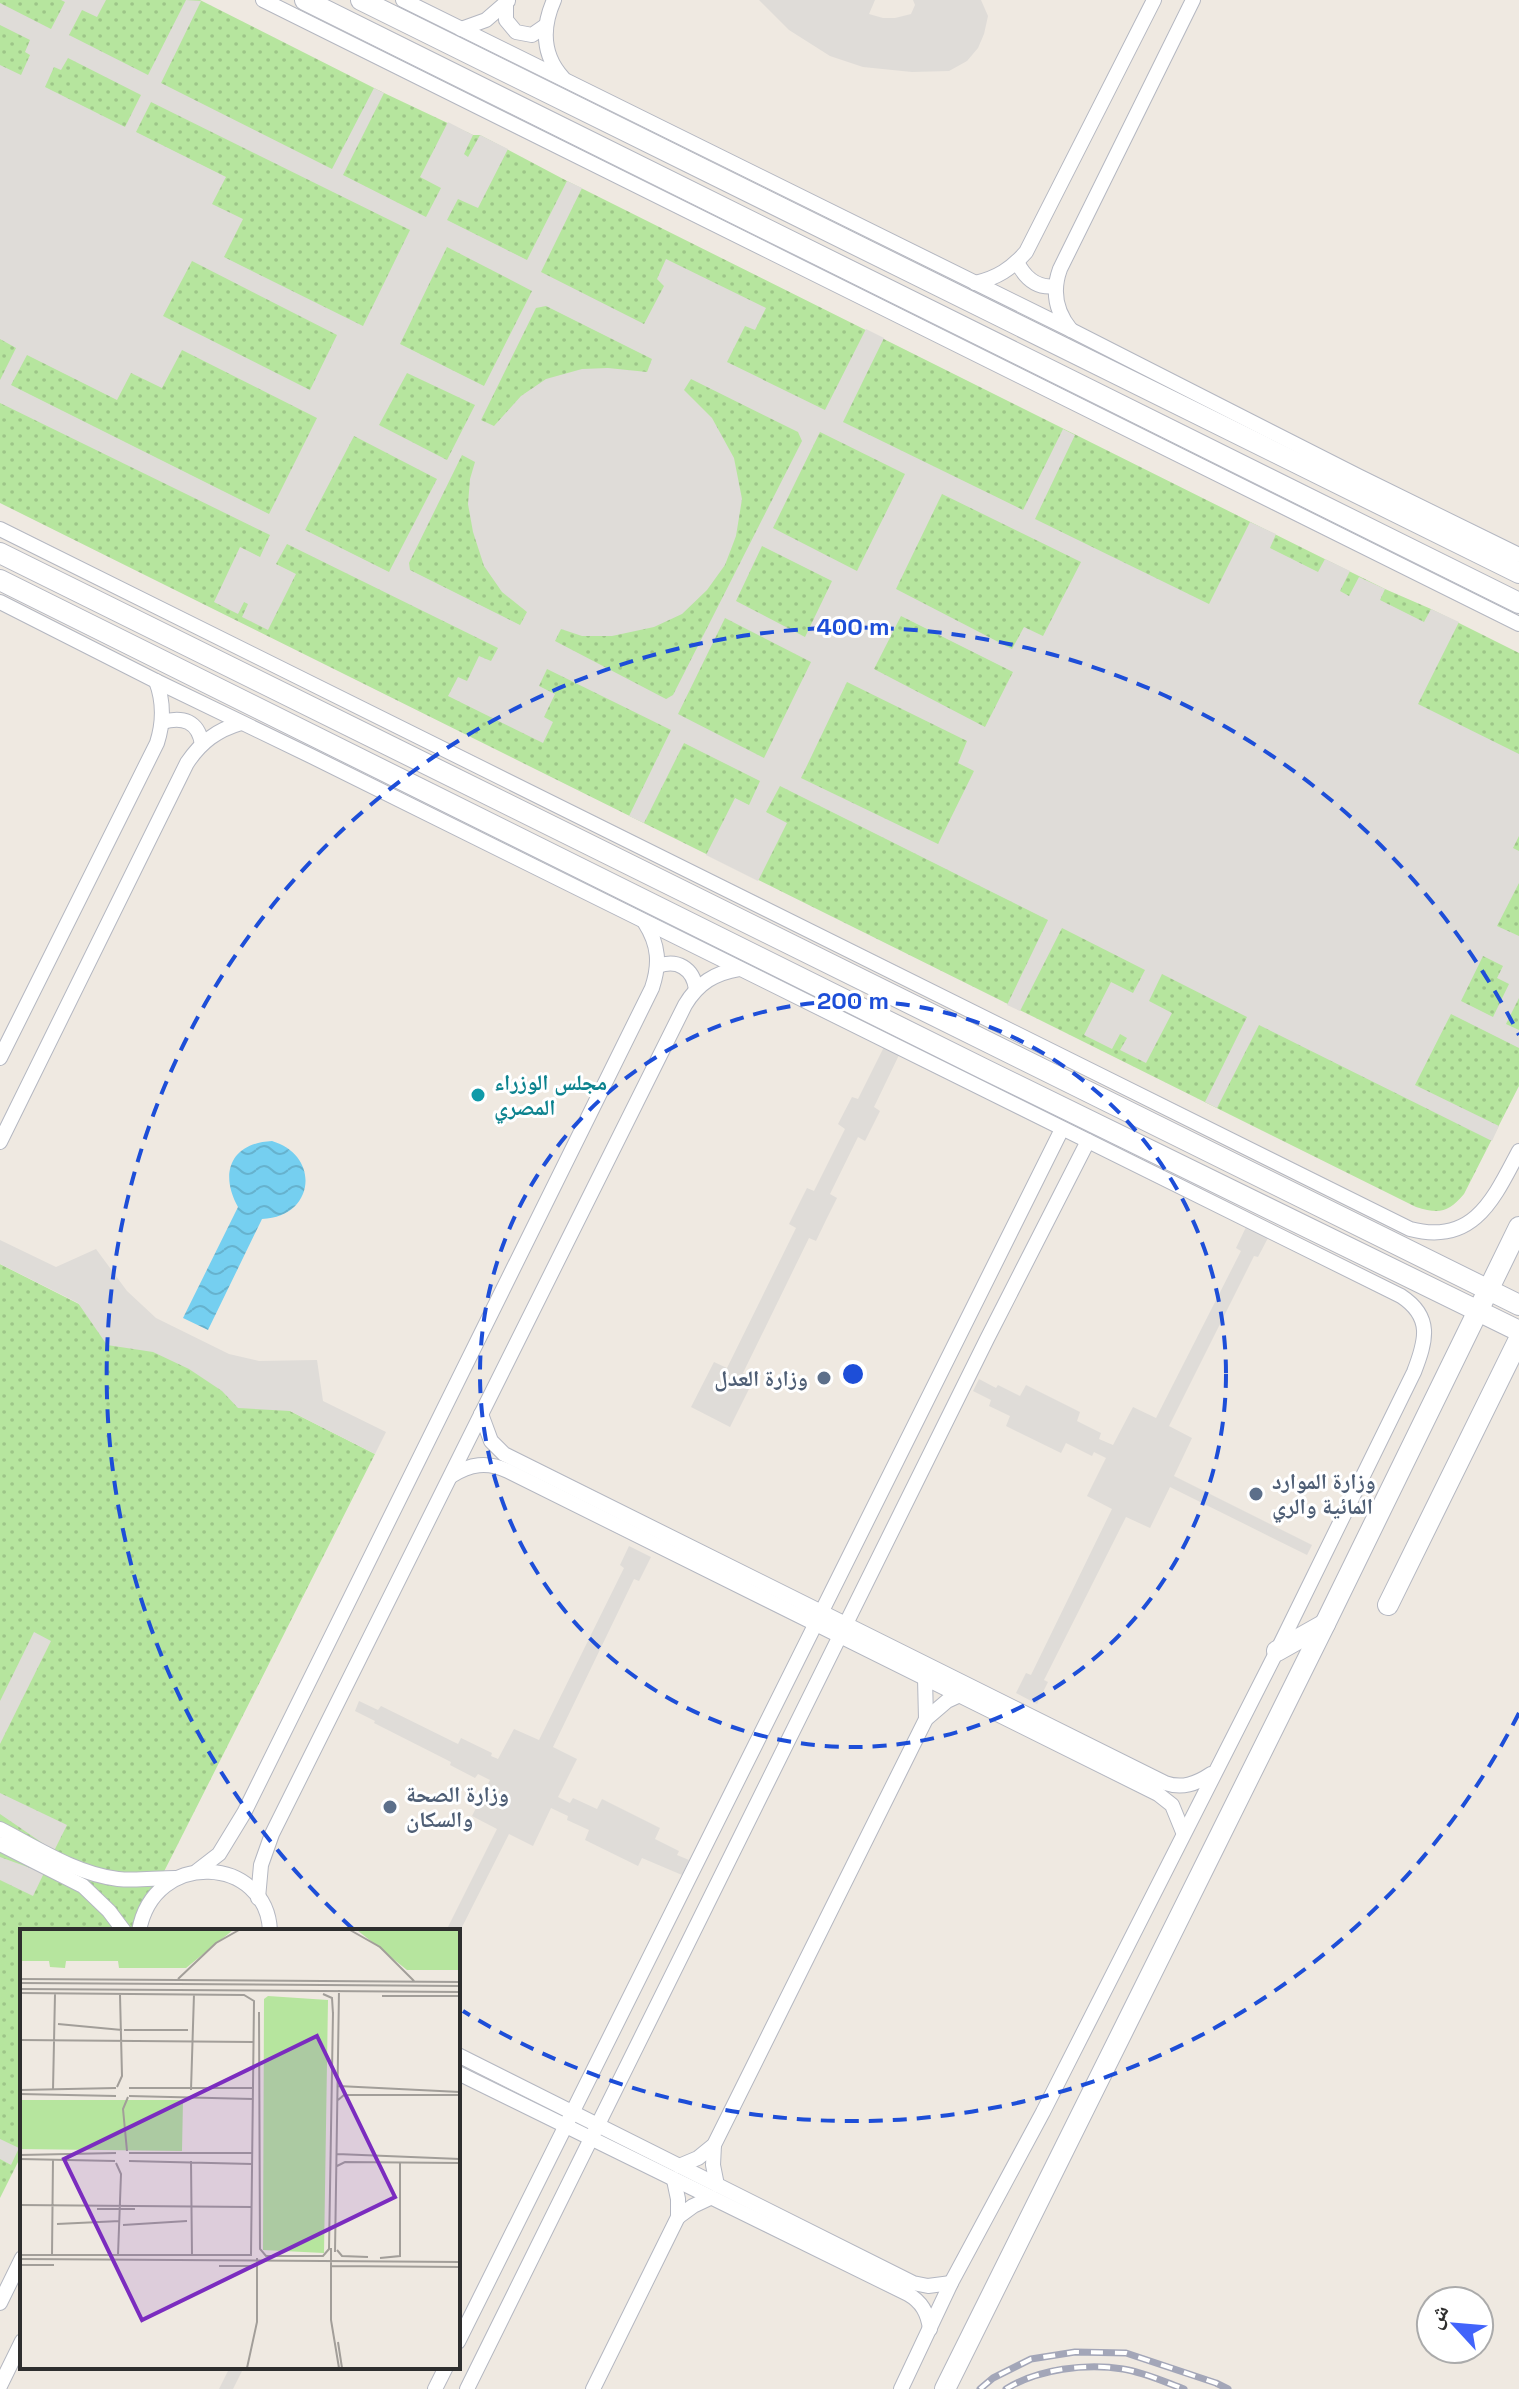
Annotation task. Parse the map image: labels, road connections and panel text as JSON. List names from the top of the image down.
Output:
{
  "places": [
    "مجلس الوزراء المصري",
    "وزارة العدل",
    "وزارة الموارد المائية والري",
    "وزارة الصحة والسكان"
  ],
  "north": "top left",
  "rings": ["400 m", "200 m"]
}
